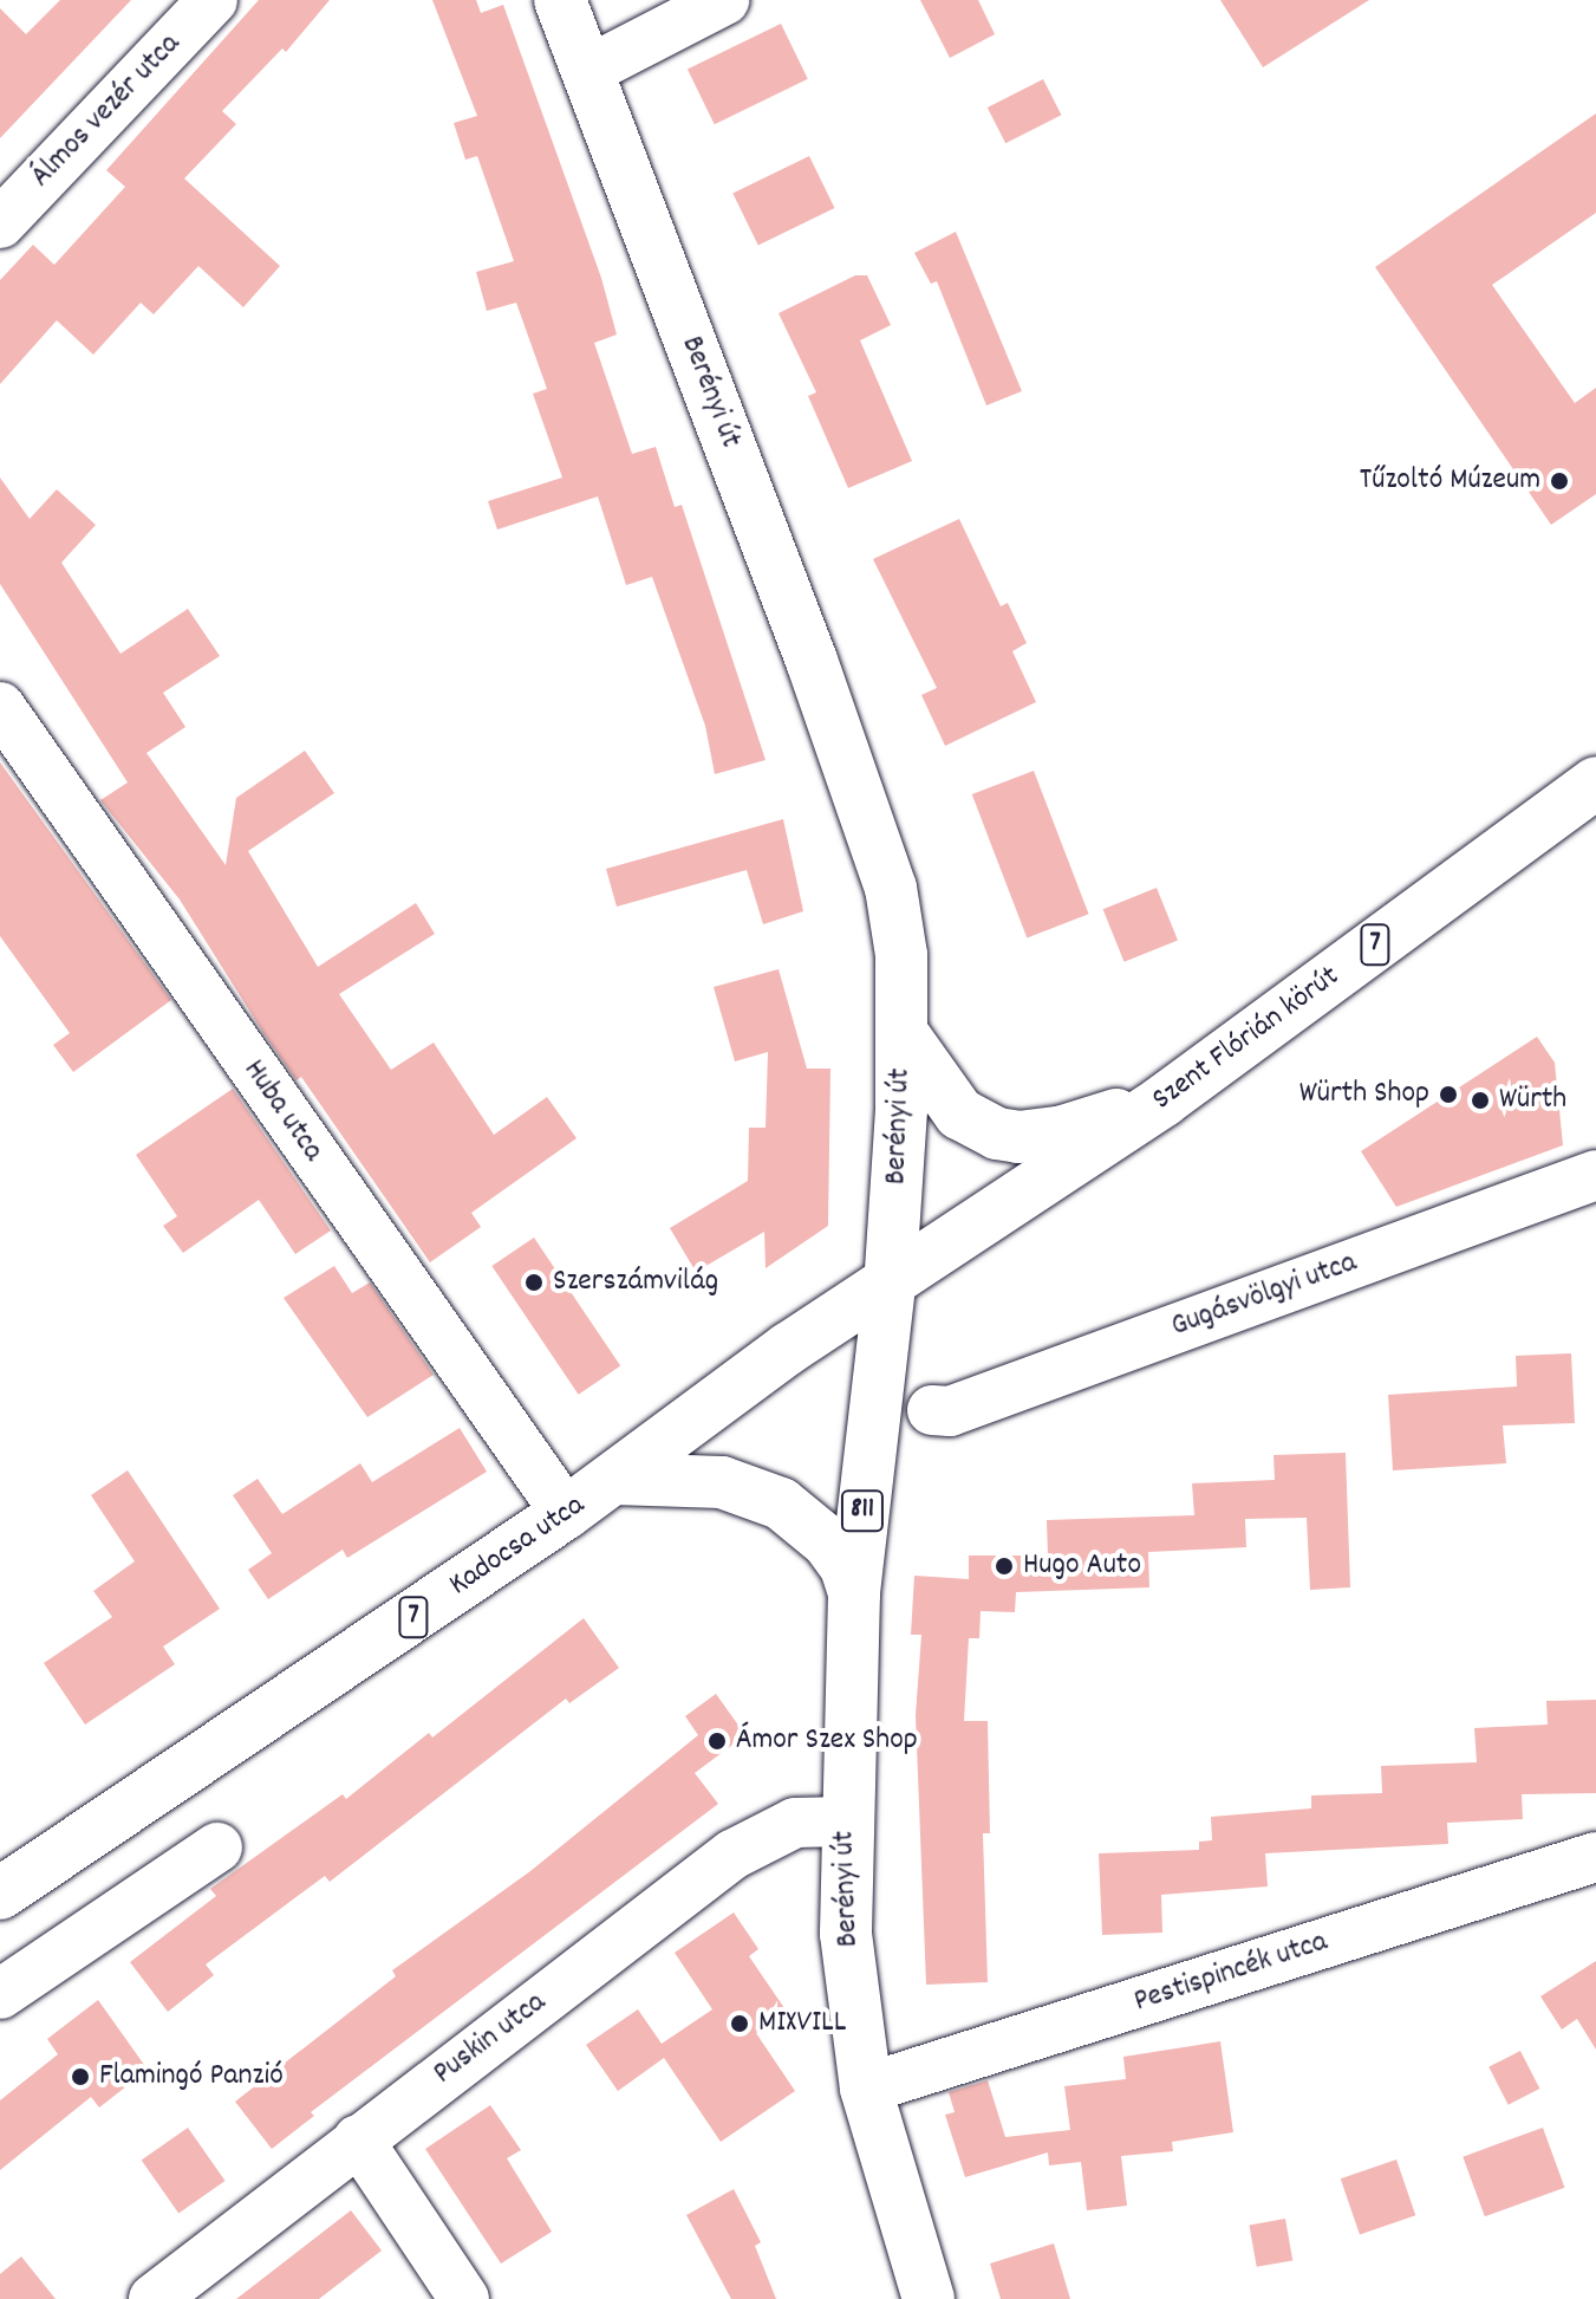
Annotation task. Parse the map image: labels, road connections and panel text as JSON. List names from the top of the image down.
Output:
{
  "streets": {
    "main road": [
      "Berényi út",
      "7",
      "Szent Flórián körút",
      "811",
      "Kadocsa utca"
    ],
    "street": [
      "Álmos vezér utca",
      "Huba utca",
      "Gugásvölgyi utca",
      "Pestispincék utca",
      "Puskin utca"
    ]
  },
  "crossings": [
    ["Berényi út", "Szent Flórián körút"],
    ["Berényi út", "Kadocsa utca"],
    ["Berényi út", "Pestispincék utca"],
    ["Berényi út", "Puskin utca"],
    ["Szent Flórián körút", "Kadocsa utca"],
    ["Huba utca", "Kadocsa utca"]
  ],
  "places": [
    "Tűzoltó Múzeum",
    "Würth Shop",
    "Würth",
    "Szerszámvilág",
    "Hugo Auto",
    "Ámor Szex Shop",
    "MIXVILL",
    "Flamingó Panzió"
  ]
}
